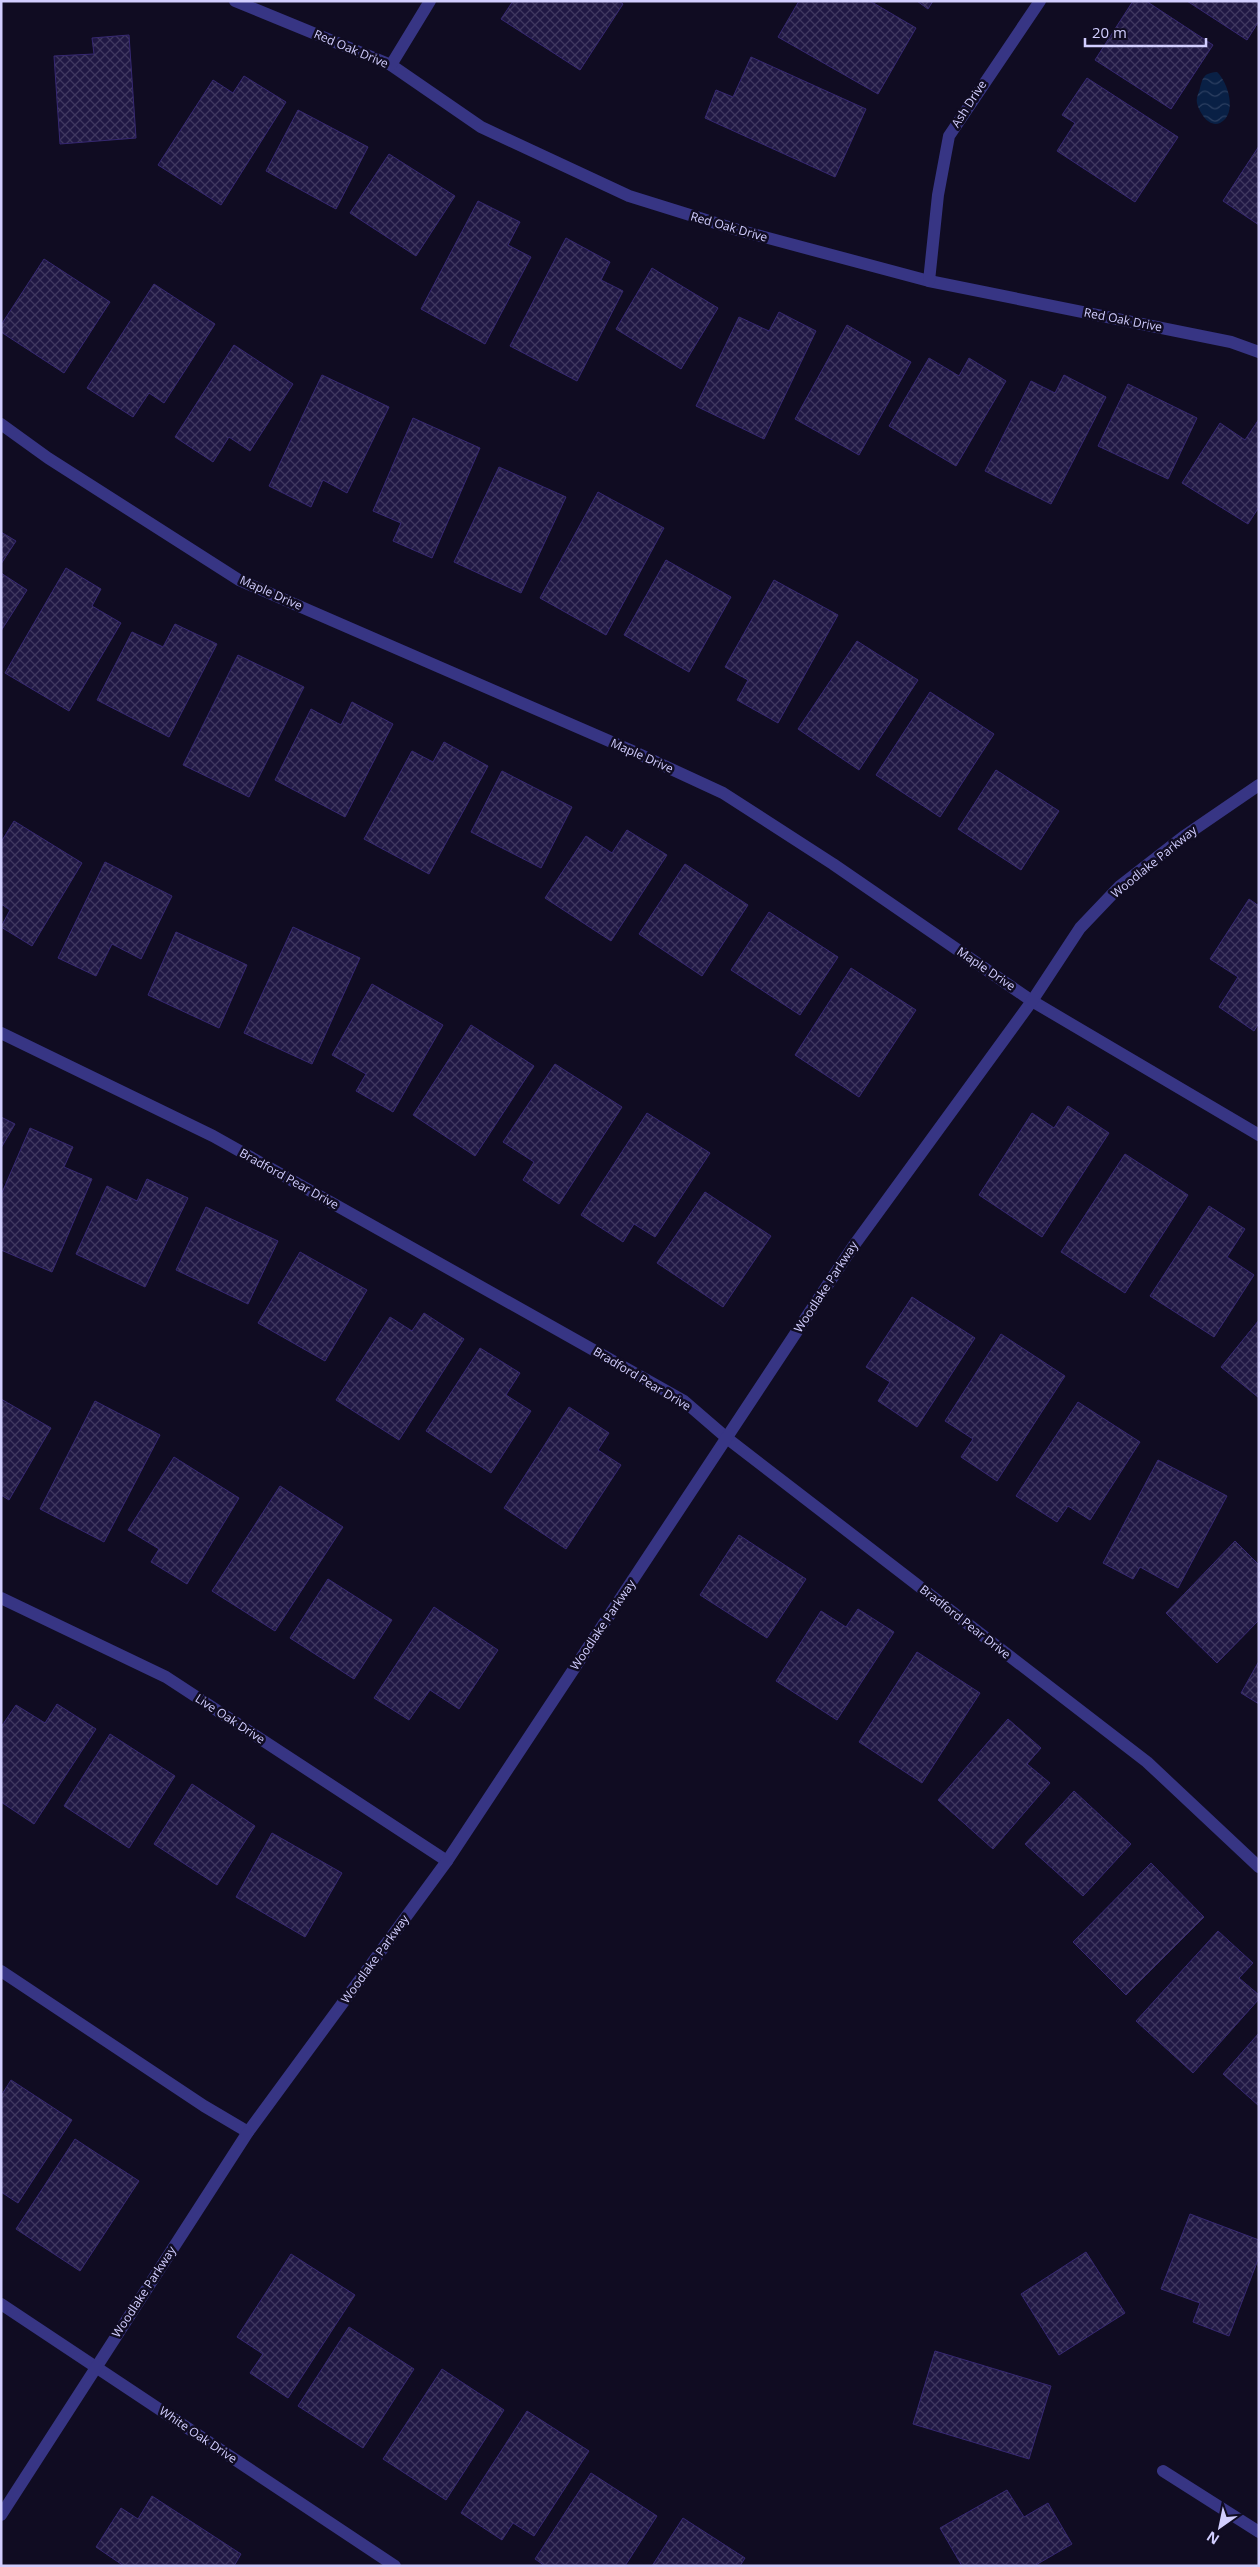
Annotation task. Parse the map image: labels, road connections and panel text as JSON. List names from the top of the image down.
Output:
{
  "streets": {
    "street": [
      "Red Oak Drive",
      "Ash Drive",
      "Maple Drive",
      "Woodlake Parkway",
      "Bradford Pear Drive",
      "Live Oak Drive",
      "White Oak Drive"
    ]
  },
  "crossings": [
    ["Red Oak Drive", "Ash Drive"],
    ["Maple Drive", "Woodlake Parkway"],
    ["Woodlake Parkway", "Bradford Pear Drive"],
    ["Woodlake Parkway", "Live Oak Drive"],
    ["Woodlake Parkway", "White Oak Drive"]
  ],
  "scale_bar": "20 m",
  "north": "bottom left"
}
